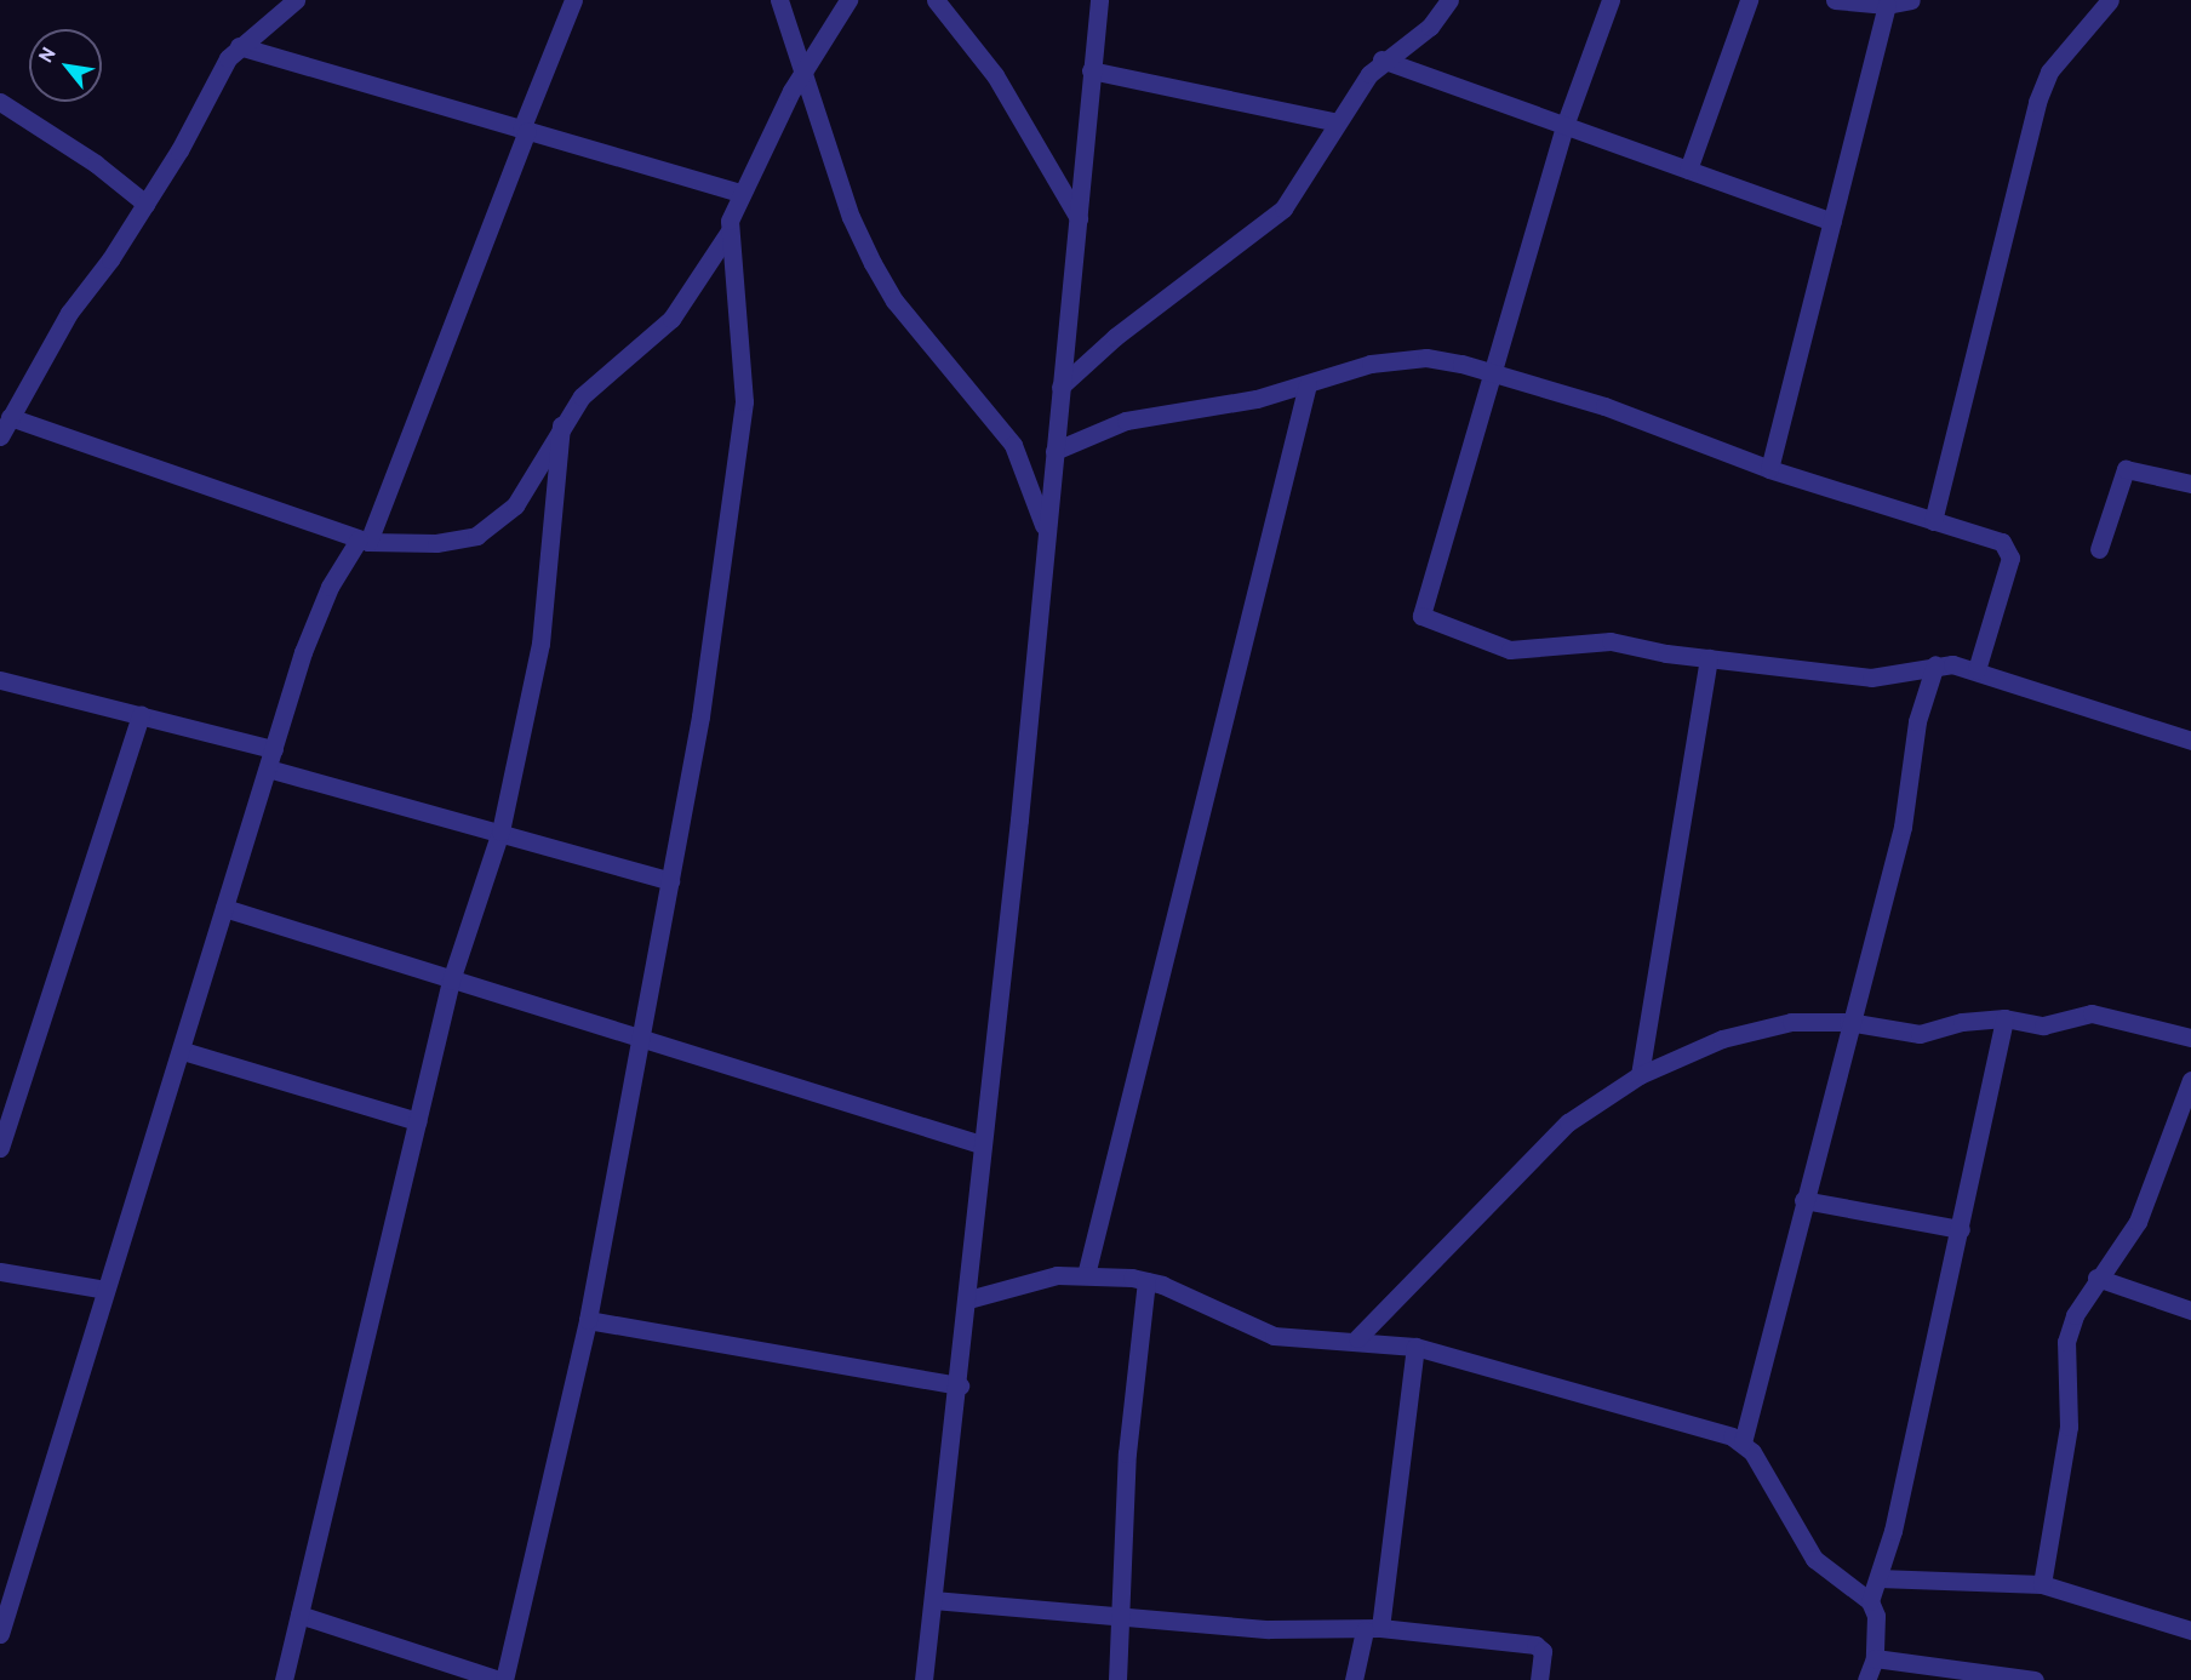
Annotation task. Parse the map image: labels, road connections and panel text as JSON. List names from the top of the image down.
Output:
{
  "north": "top left"
}
